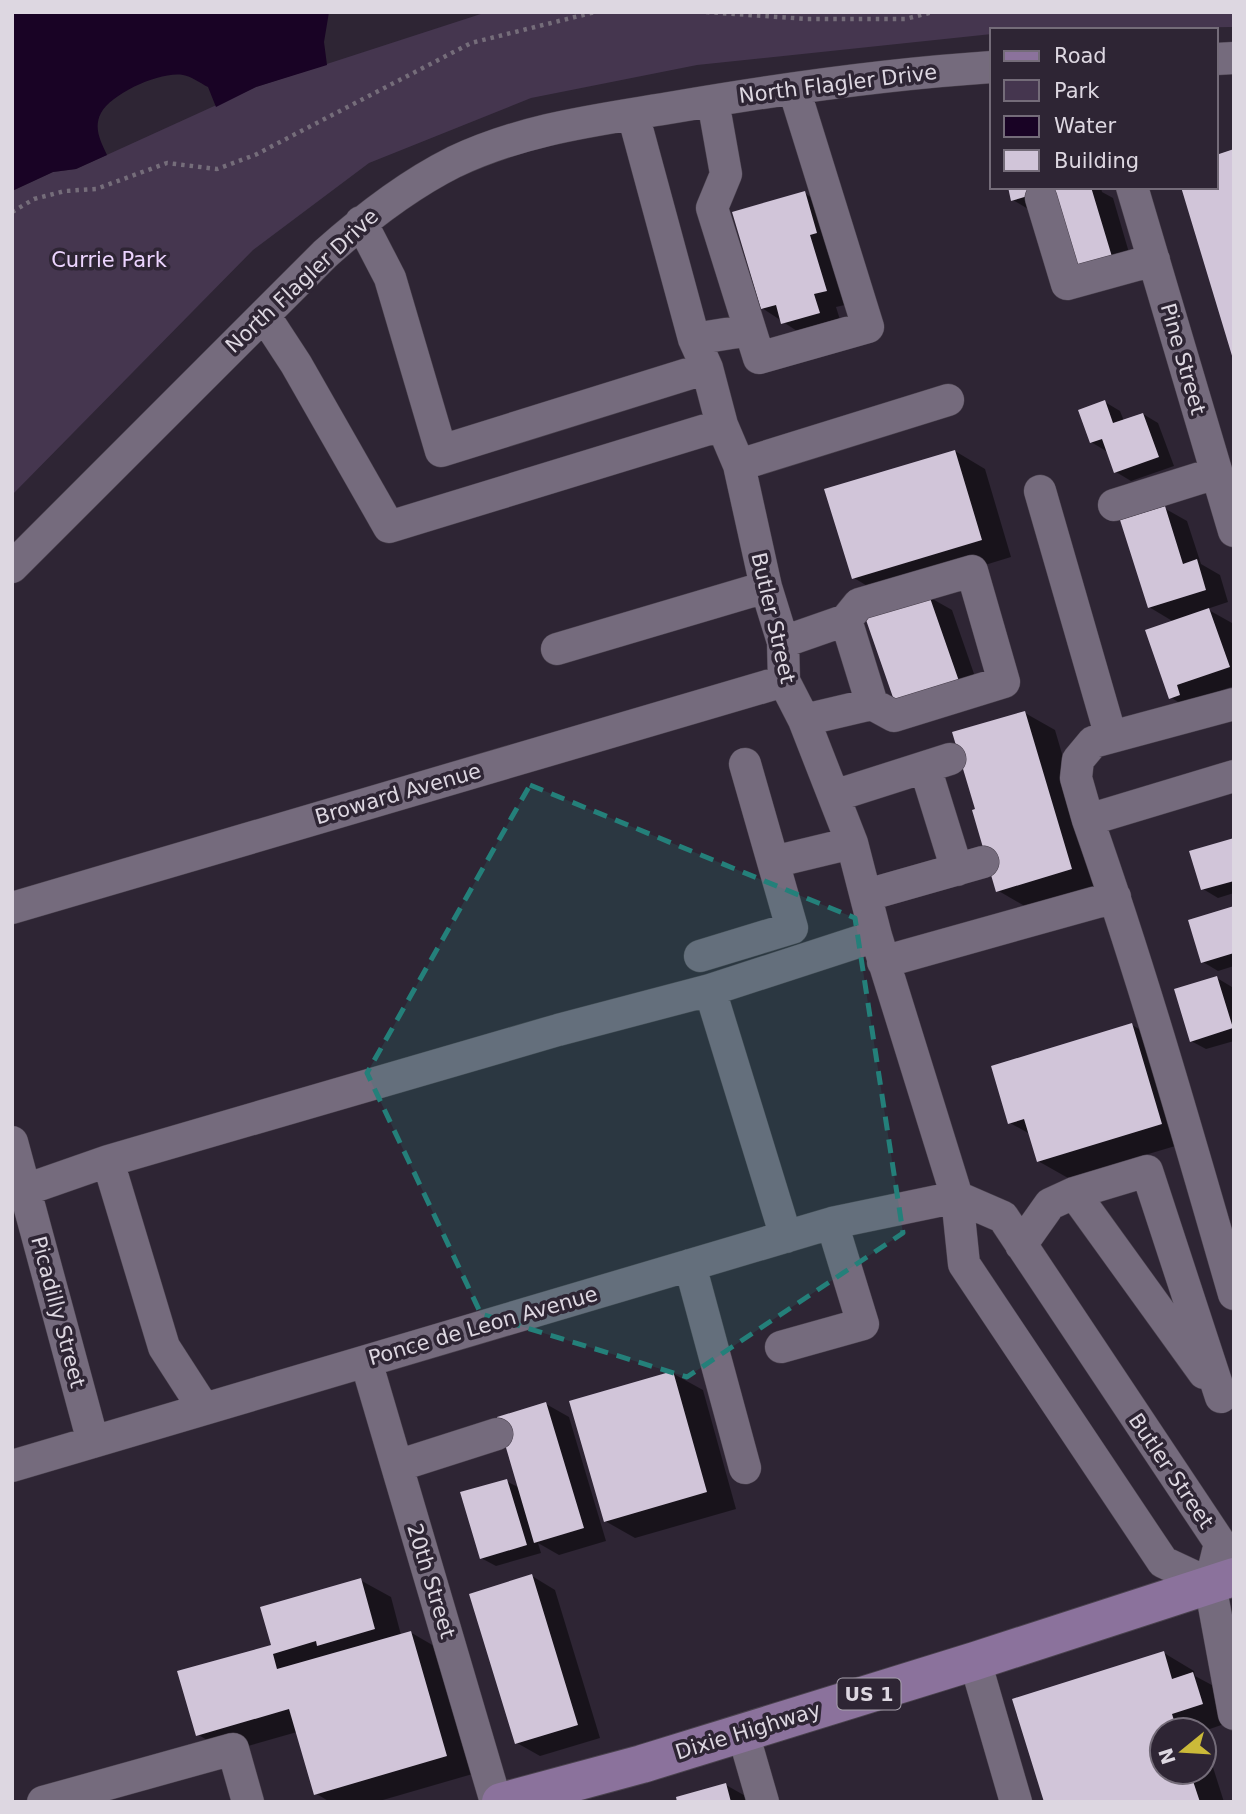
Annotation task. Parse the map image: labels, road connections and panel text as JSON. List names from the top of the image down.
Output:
{
  "streets": {
    "main road": ["US 1", "Dixie Highway"],
    "street": [
      "North Flagler Drive",
      "Pine Street",
      "Butler Street",
      "Broward Avenue",
      "Picadilly Street",
      "Ponce de Leon Avenue",
      "20th Street"
    ]
  },
  "crossings": [
    ["North Flagler Drive", "Butler Street"],
    ["Butler Street", "Broward Avenue"],
    ["Butler Street", "Ponce de Leon Avenue"],
    ["Butler Street", "Dixie Highway"],
    ["Picadilly Street", "Ponce de Leon Avenue"],
    ["Ponce de Leon Avenue", "20th Street"],
    ["20th Street", "Dixie Highway"]
  ],
  "parks": ["Currie Park"],
  "legend": [
    "Road",
    "Park",
    "Water",
    "Building"
  ],
  "north": "left"
}
